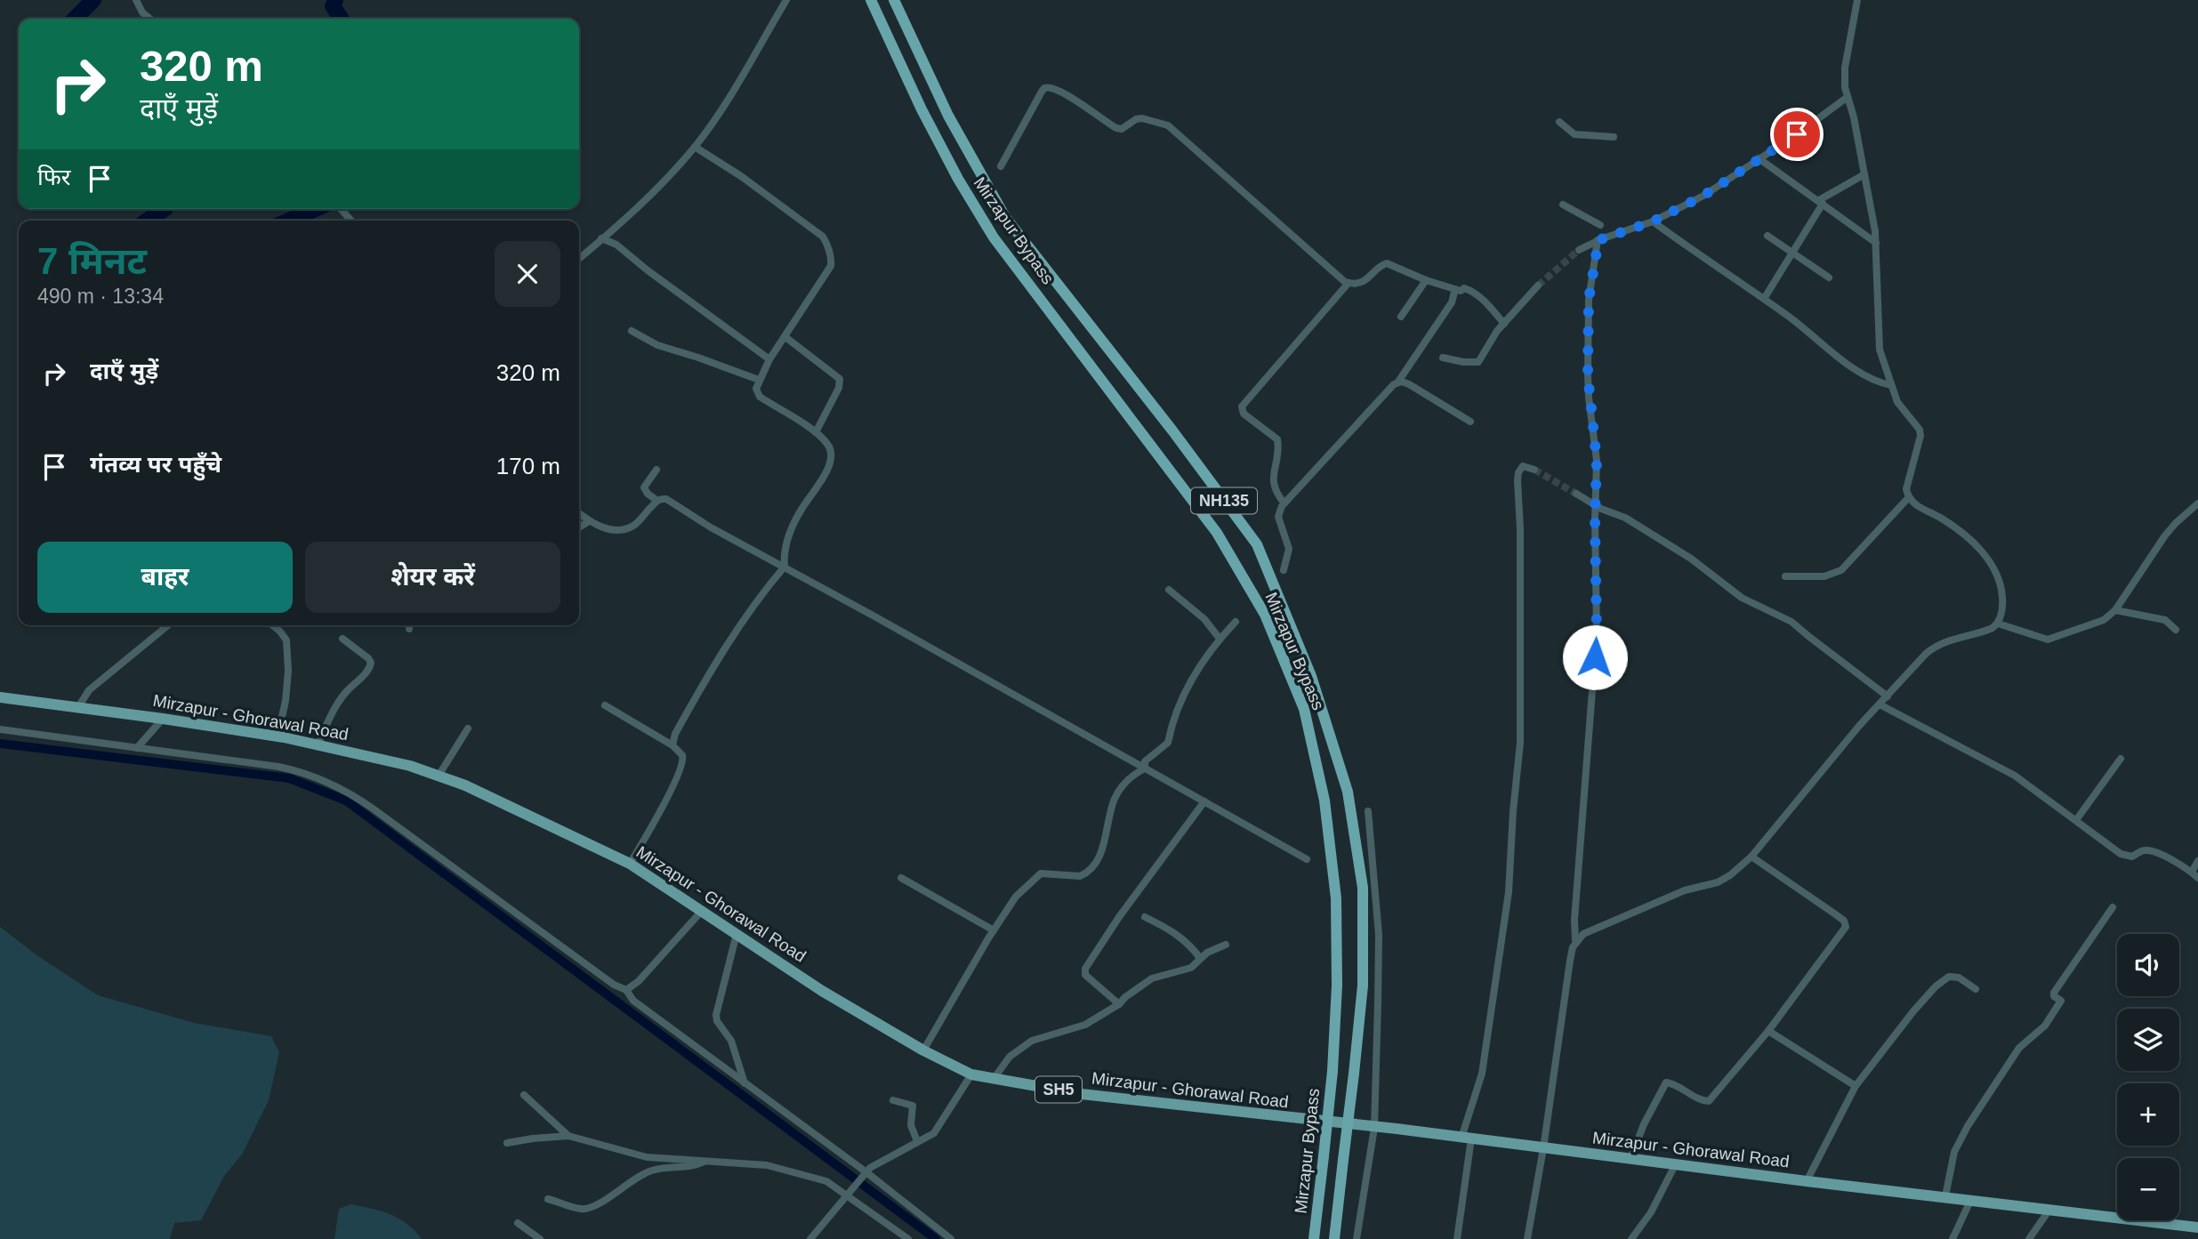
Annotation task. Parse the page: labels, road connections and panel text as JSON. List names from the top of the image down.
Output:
{
  "streets": {
    "highway": ["Mirzapur Bypass", "NH135"],
    "main road": ["Mirzapur - Ghorawal Road", "SH5"]
  },
  "page": {
    "turn": ["320 m", "दाएँ मुड़ें"],
    "then": "फिर",
    "heading": ["7 मिनट", "490 m · 13:34"],
    "list": [
      {
        "name": "दाएँ मुड़ें",
        "value": "320 m"
      },
      {
        "name": "गंतव्य पर पहुँचे",
        "value": "170 m"
      }
    ],
    "buttons": ["बाहर", "शेयर करें"],
    "map_buttons": ["+", "−"]
  }
}
